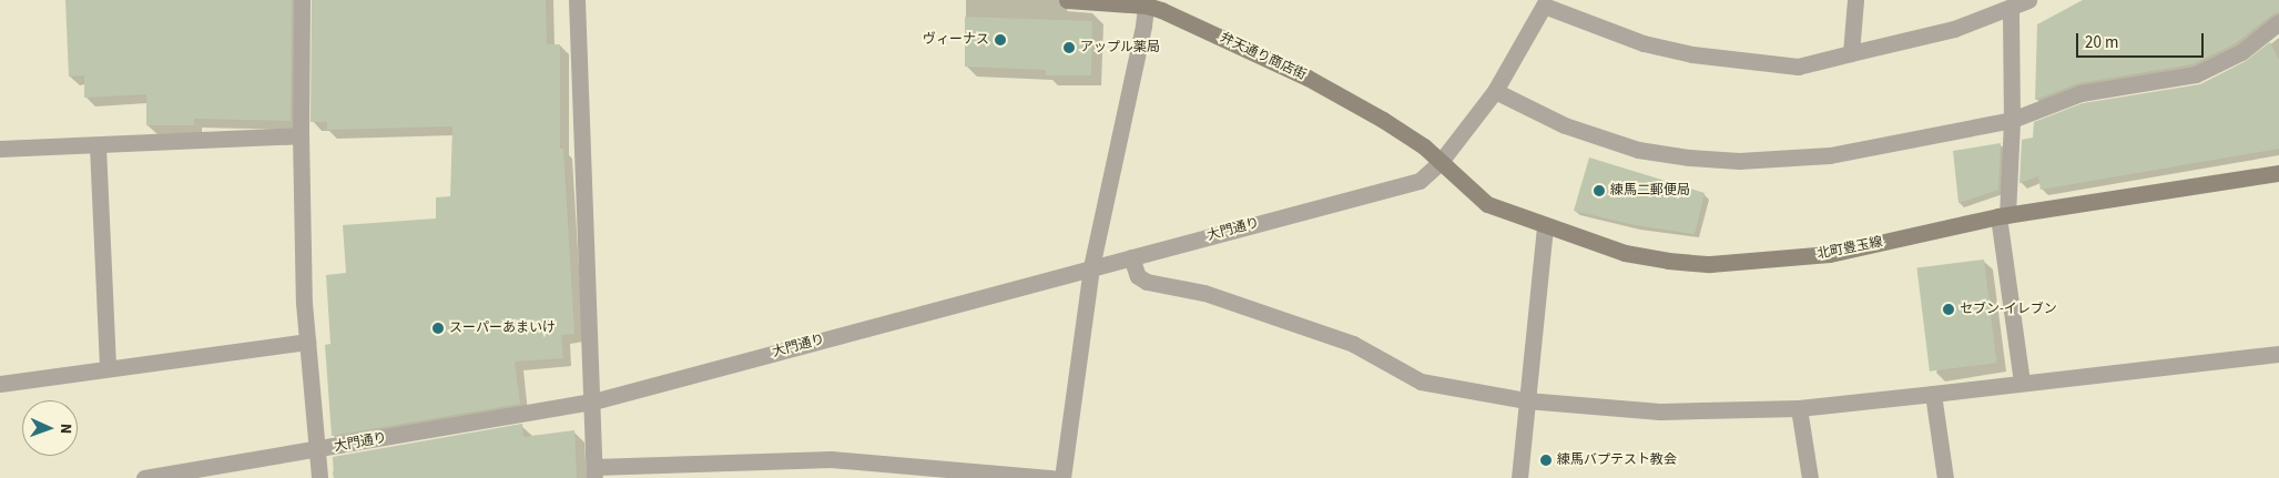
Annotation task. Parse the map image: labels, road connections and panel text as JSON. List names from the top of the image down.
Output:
{
  "streets": {
    "main road": ["弁天通り商店街", "北町豊玉線"],
    "street": ["大門通り"]
  },
  "crossings": [
    ["弁天通り商店街", "大門通り"],
    ["弁天通り商店街", "北町豊玉線"],
    ["大門通り", "北町豊玉線"]
  ],
  "places": [
    "ヴィーナス",
    "アップル薬局",
    "練馬二郵便局",
    "セブン-イレブン",
    "スーパーあまいけ",
    "練馬バプテスト教会"
  ],
  "scale_bar": "20 m",
  "north": "right"
}
